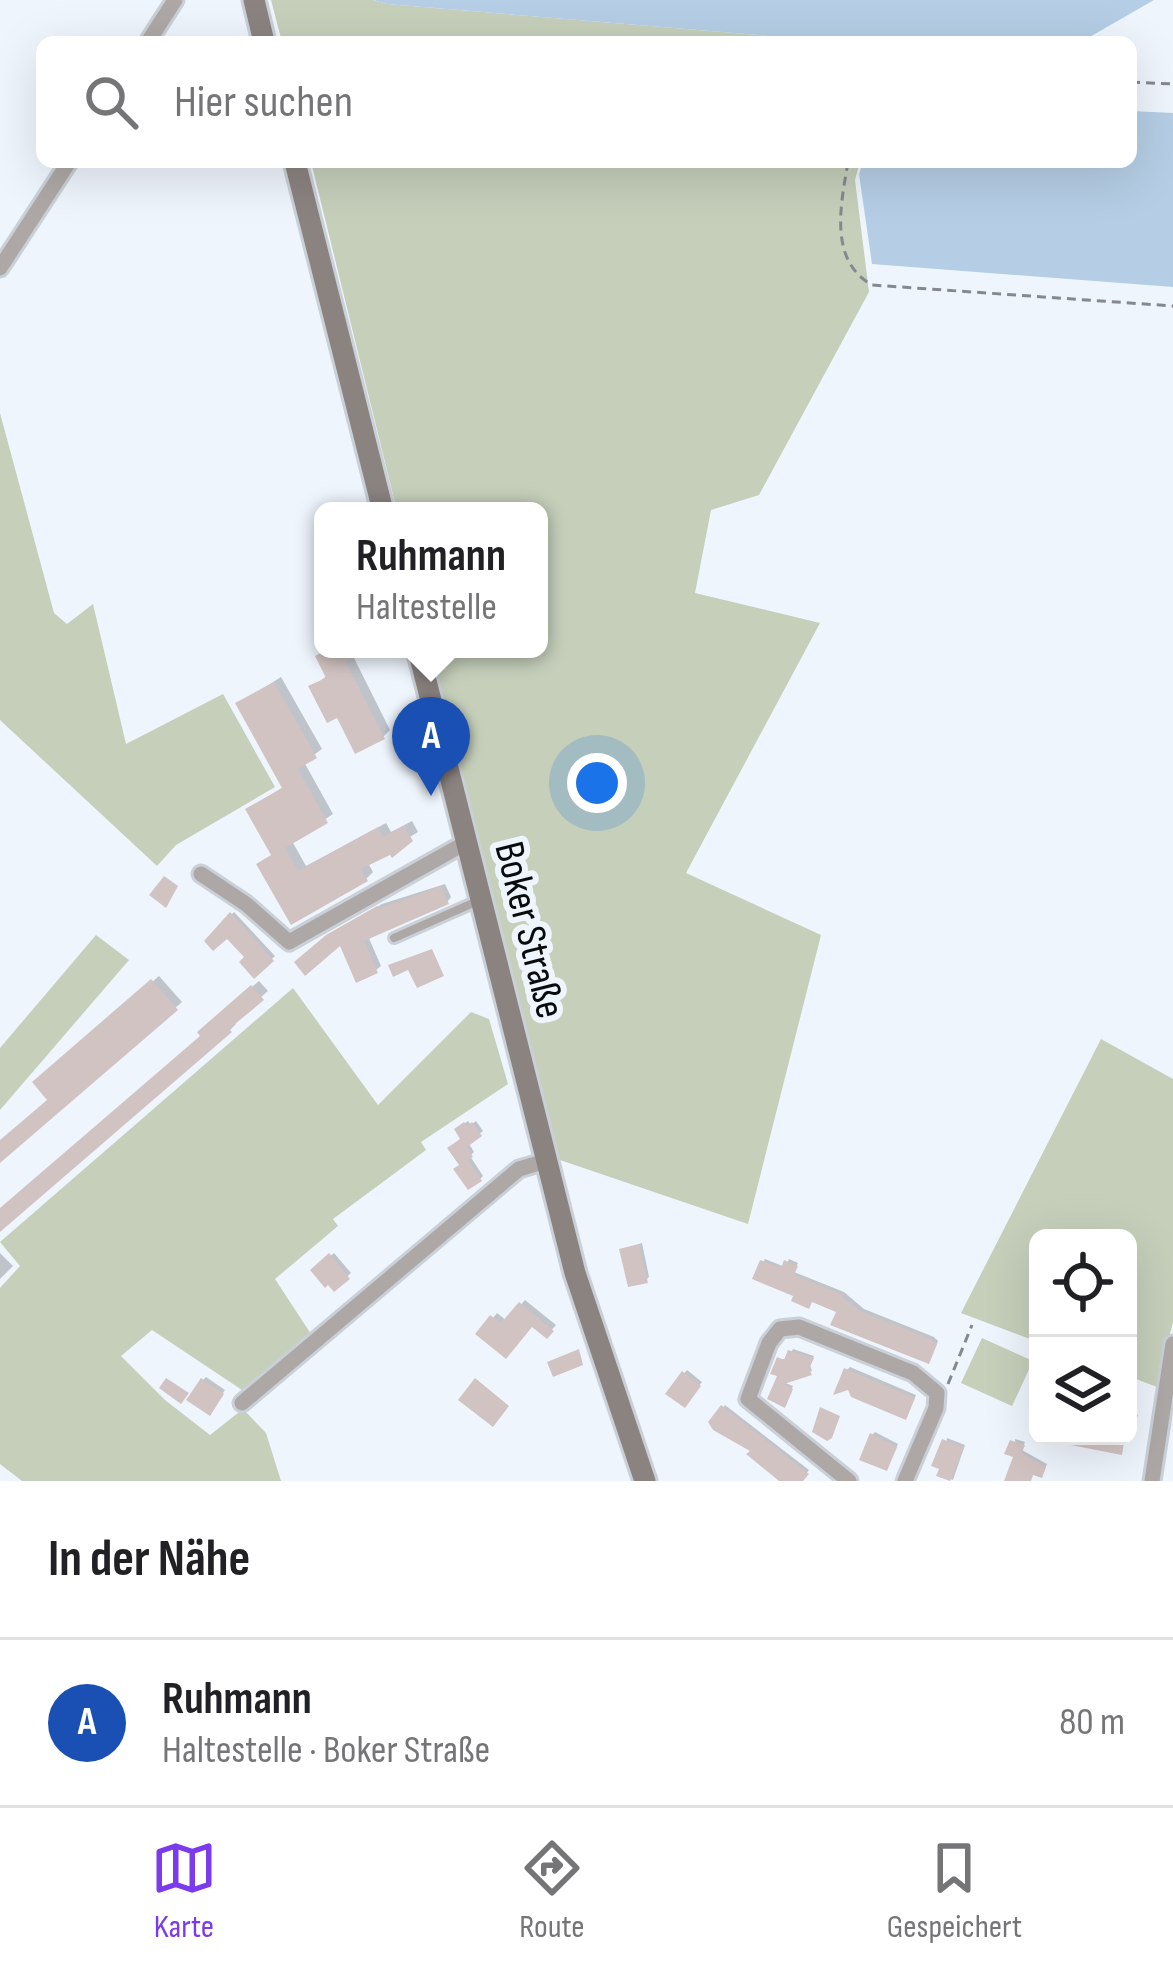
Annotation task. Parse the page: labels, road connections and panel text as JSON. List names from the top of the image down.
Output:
{
  "streets": {
    "main road": ["Boker Straße"]
  },
  "page": {
    "search": "Hier suchen",
    "popup": ["Ruhmann", "Haltestelle"],
    "pins": "A",
    "heading": "In der Nähe",
    "list": [
      {
        "mark": "A",
        "name": "Ruhmann",
        "note": "Haltestelle · Boker Straße",
        "value": "80 m"
      }
    ],
    "nav": ["Karte", "Route", "Gespeichert"]
  }
}
